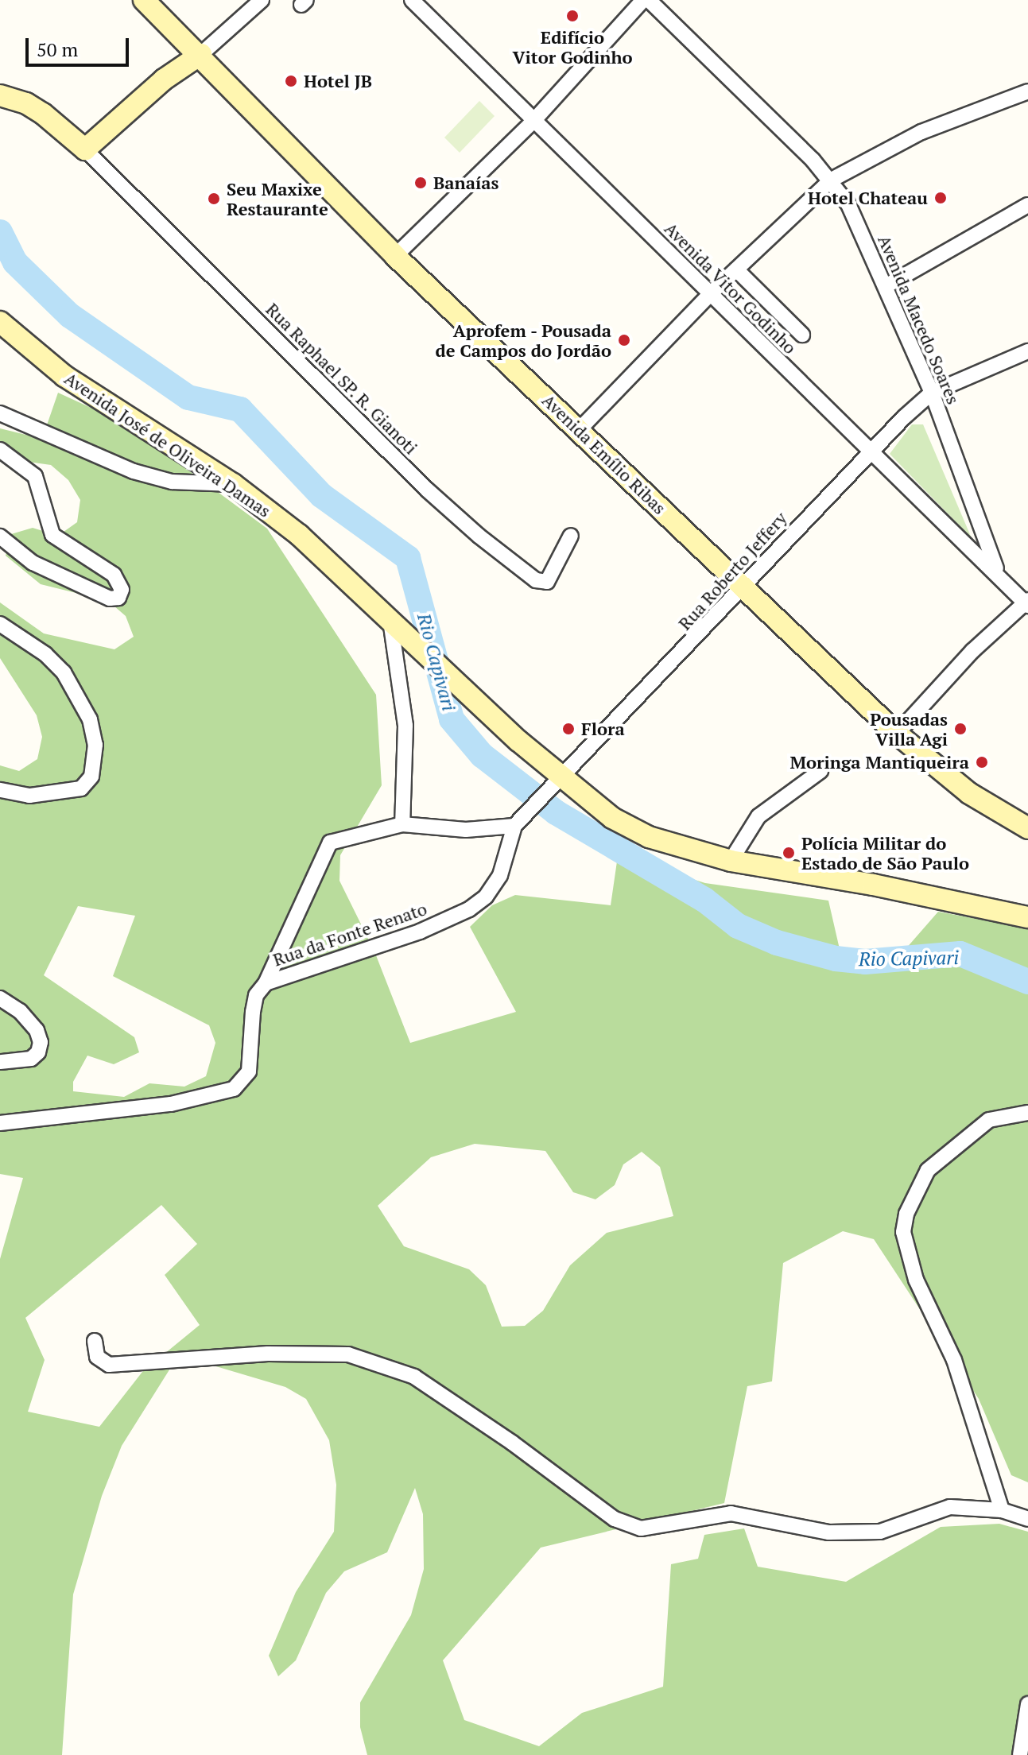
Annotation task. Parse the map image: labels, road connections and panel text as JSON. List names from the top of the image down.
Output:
{
  "streets": {
    "street": [
      "Avenida Vitor Godinho",
      "Avenida Macedo Soares",
      "Rua Raphael SP. R. Gianoti",
      "Avenida José de Oliveira Damas",
      "Avenida Emílio Ribas",
      "Rua Roberto Jeffery",
      "Rua da Fonte Renato"
    ]
  },
  "crossings": [
    ["Avenida Vitor Godinho", "Avenida Macedo Soares"],
    ["Avenida Vitor Godinho", "Rua Roberto Jeffery"],
    ["Avenida Macedo Soares", "Rua Roberto Jeffery"],
    ["Avenida José de Oliveira Damas", "Rua Roberto Jeffery"],
    ["Avenida Emílio Ribas", "Rua Roberto Jeffery"],
    ["Rua Roberto Jeffery", "Rua da Fonte Renato"]
  ],
  "water": ["Rio Capivari"],
  "places": [
    "Edifício Vitor Godinho",
    "Hotel JB",
    "Banaías",
    "Hotel Chateau",
    "Seu Maxixe Restaurante",
    "Aprofem - Pousada de Campos do Jordão",
    "Flora",
    "Pousadas Villa Agi",
    "Moringa Mantiqueira",
    "Polícia Militar do Estado de São Paulo"
  ],
  "scale_bar": "50 m"
}
